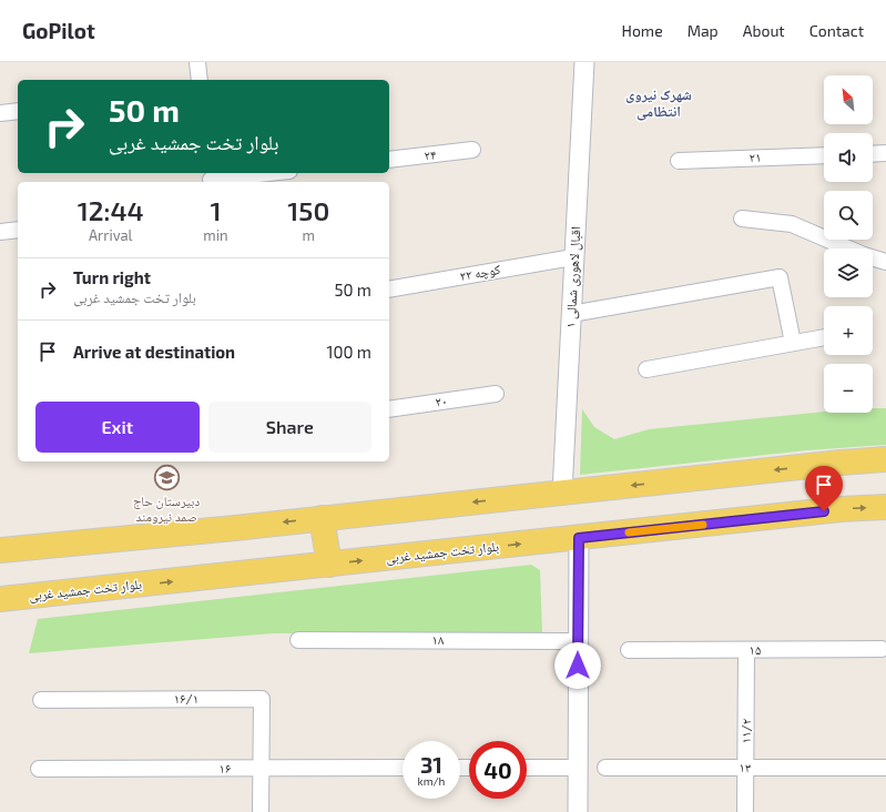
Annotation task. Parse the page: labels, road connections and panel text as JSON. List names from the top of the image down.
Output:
{
  "streets": {
    "main road": ["بلوار تخت جمشید غربی"],
    "street": [
      "۲۴",
      "۲۱",
      "کوچه ۲۲",
      "اقبال لاهوری شمالی ۱",
      "۲۰",
      "۱۸",
      "۱۵",
      "۱۶/۱",
      "۱۱/۲",
      "۱۳",
      "۱۶"
    ]
  },
  "crossings": [
    ["کوچه ۲۲", "اقبال لاهوری شمالی ۱"],
    ["۱۵", "۱۱/۲"],
    ["۱۶/۱", "۱۶"],
    ["۱۱/۲", "۱۳"]
  ],
  "districts": ["شهرک نیروی انتظامی"],
  "places": {
    "school or university": ["دبیرستان حاج صمد نیرومند"]
  },
  "north": "top left",
  "page": {
    "header": "GoPilot",
    "nav": [
      "Home",
      "Map",
      "About",
      "Contact"
    ],
    "map_buttons": ["+", "−"],
    "turn": ["50 m", "بلوار تخت جمشید غربی"],
    "eta": [
      "12:44",
      "Arrival",
      "1",
      "min",
      "150",
      "m"
    ],
    "list": [
      {
        "name": "Turn right",
        "note": "بلوار تخت جمشید غربی",
        "value": "50 m"
      },
      {
        "name": "Arrive at destination",
        "value": "100 m"
      }
    ],
    "buttons": ["Exit", "Share"],
    "speed": "31 km/h",
    "limit": "40"
  }
}
